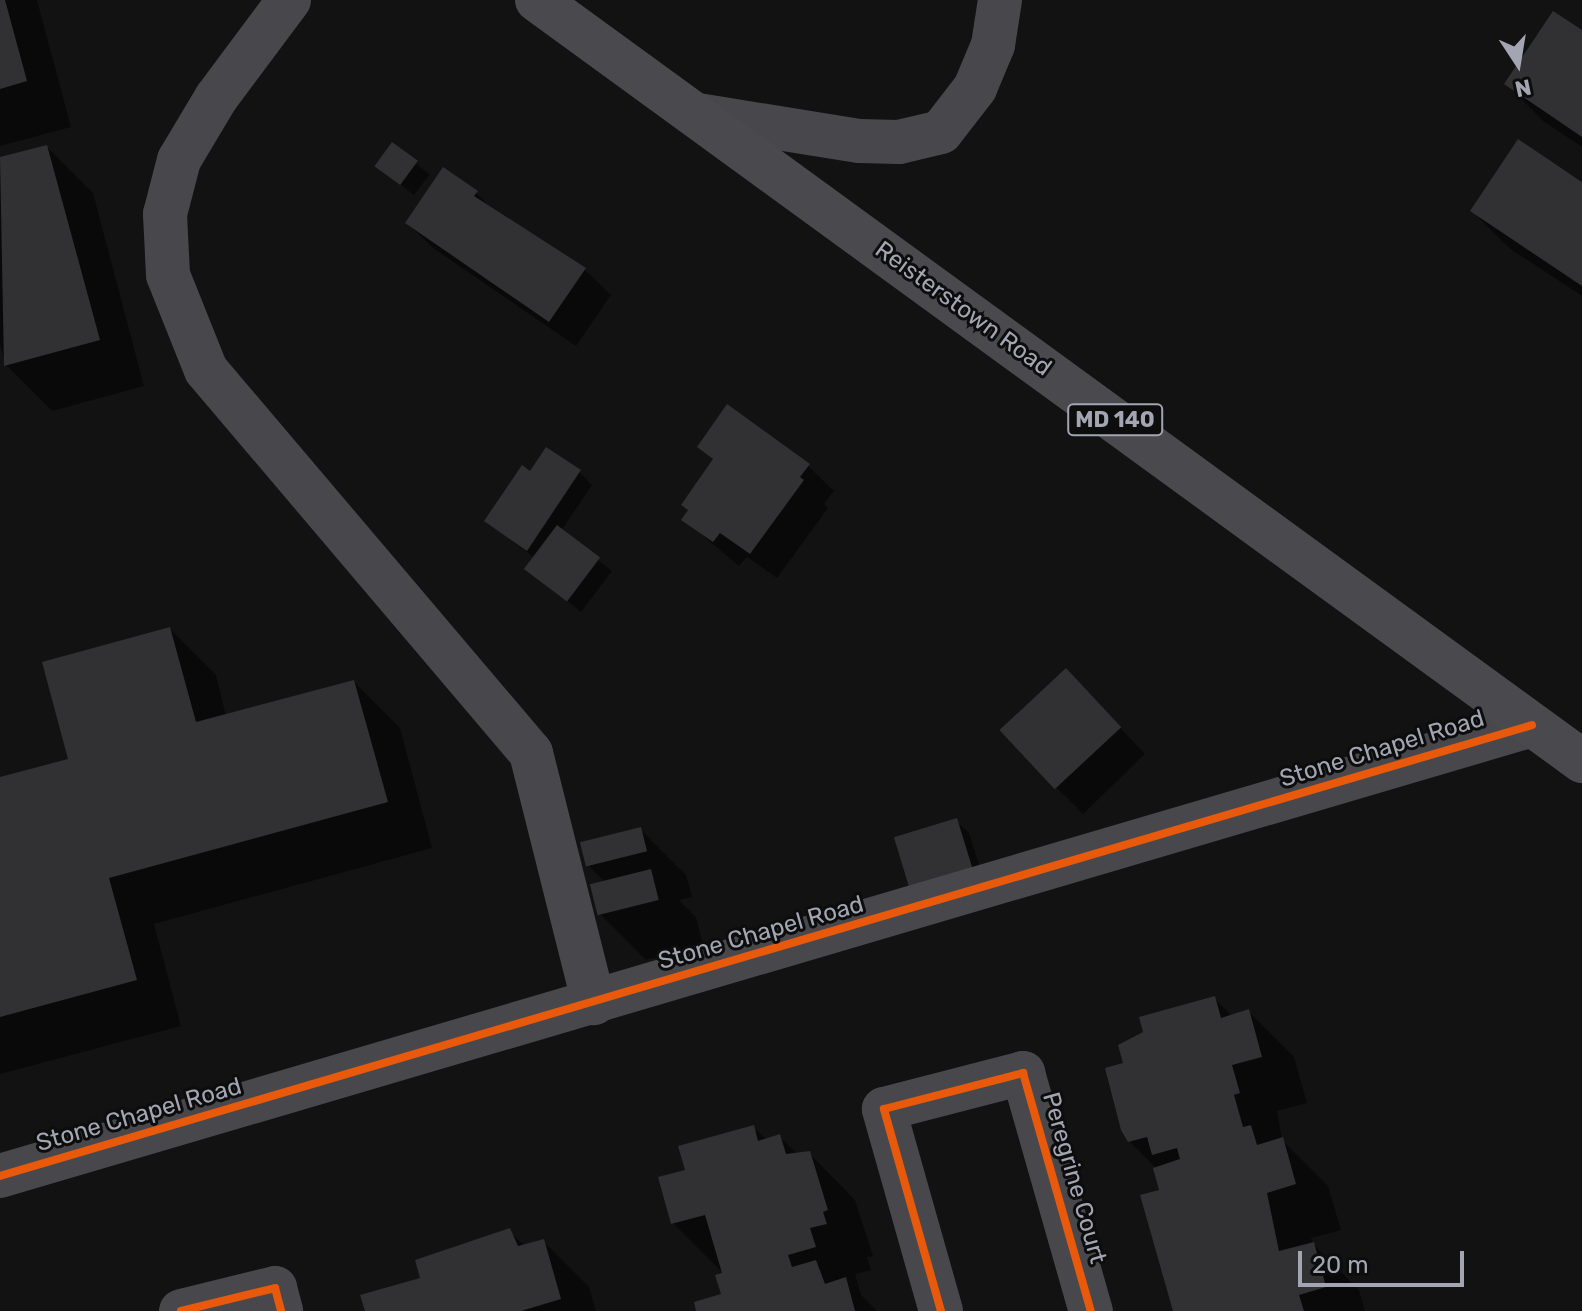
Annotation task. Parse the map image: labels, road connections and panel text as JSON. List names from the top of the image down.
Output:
{
  "streets": {
    "main road": ["Reisterstown Road", "MD 140"],
    "street": ["Stone Chapel Road", "Peregrine Court"]
  },
  "crossings": [
    ["Reisterstown Road", "Stone Chapel Road"]
  ],
  "scale_bar": "20 m",
  "north": "bottom"
}
